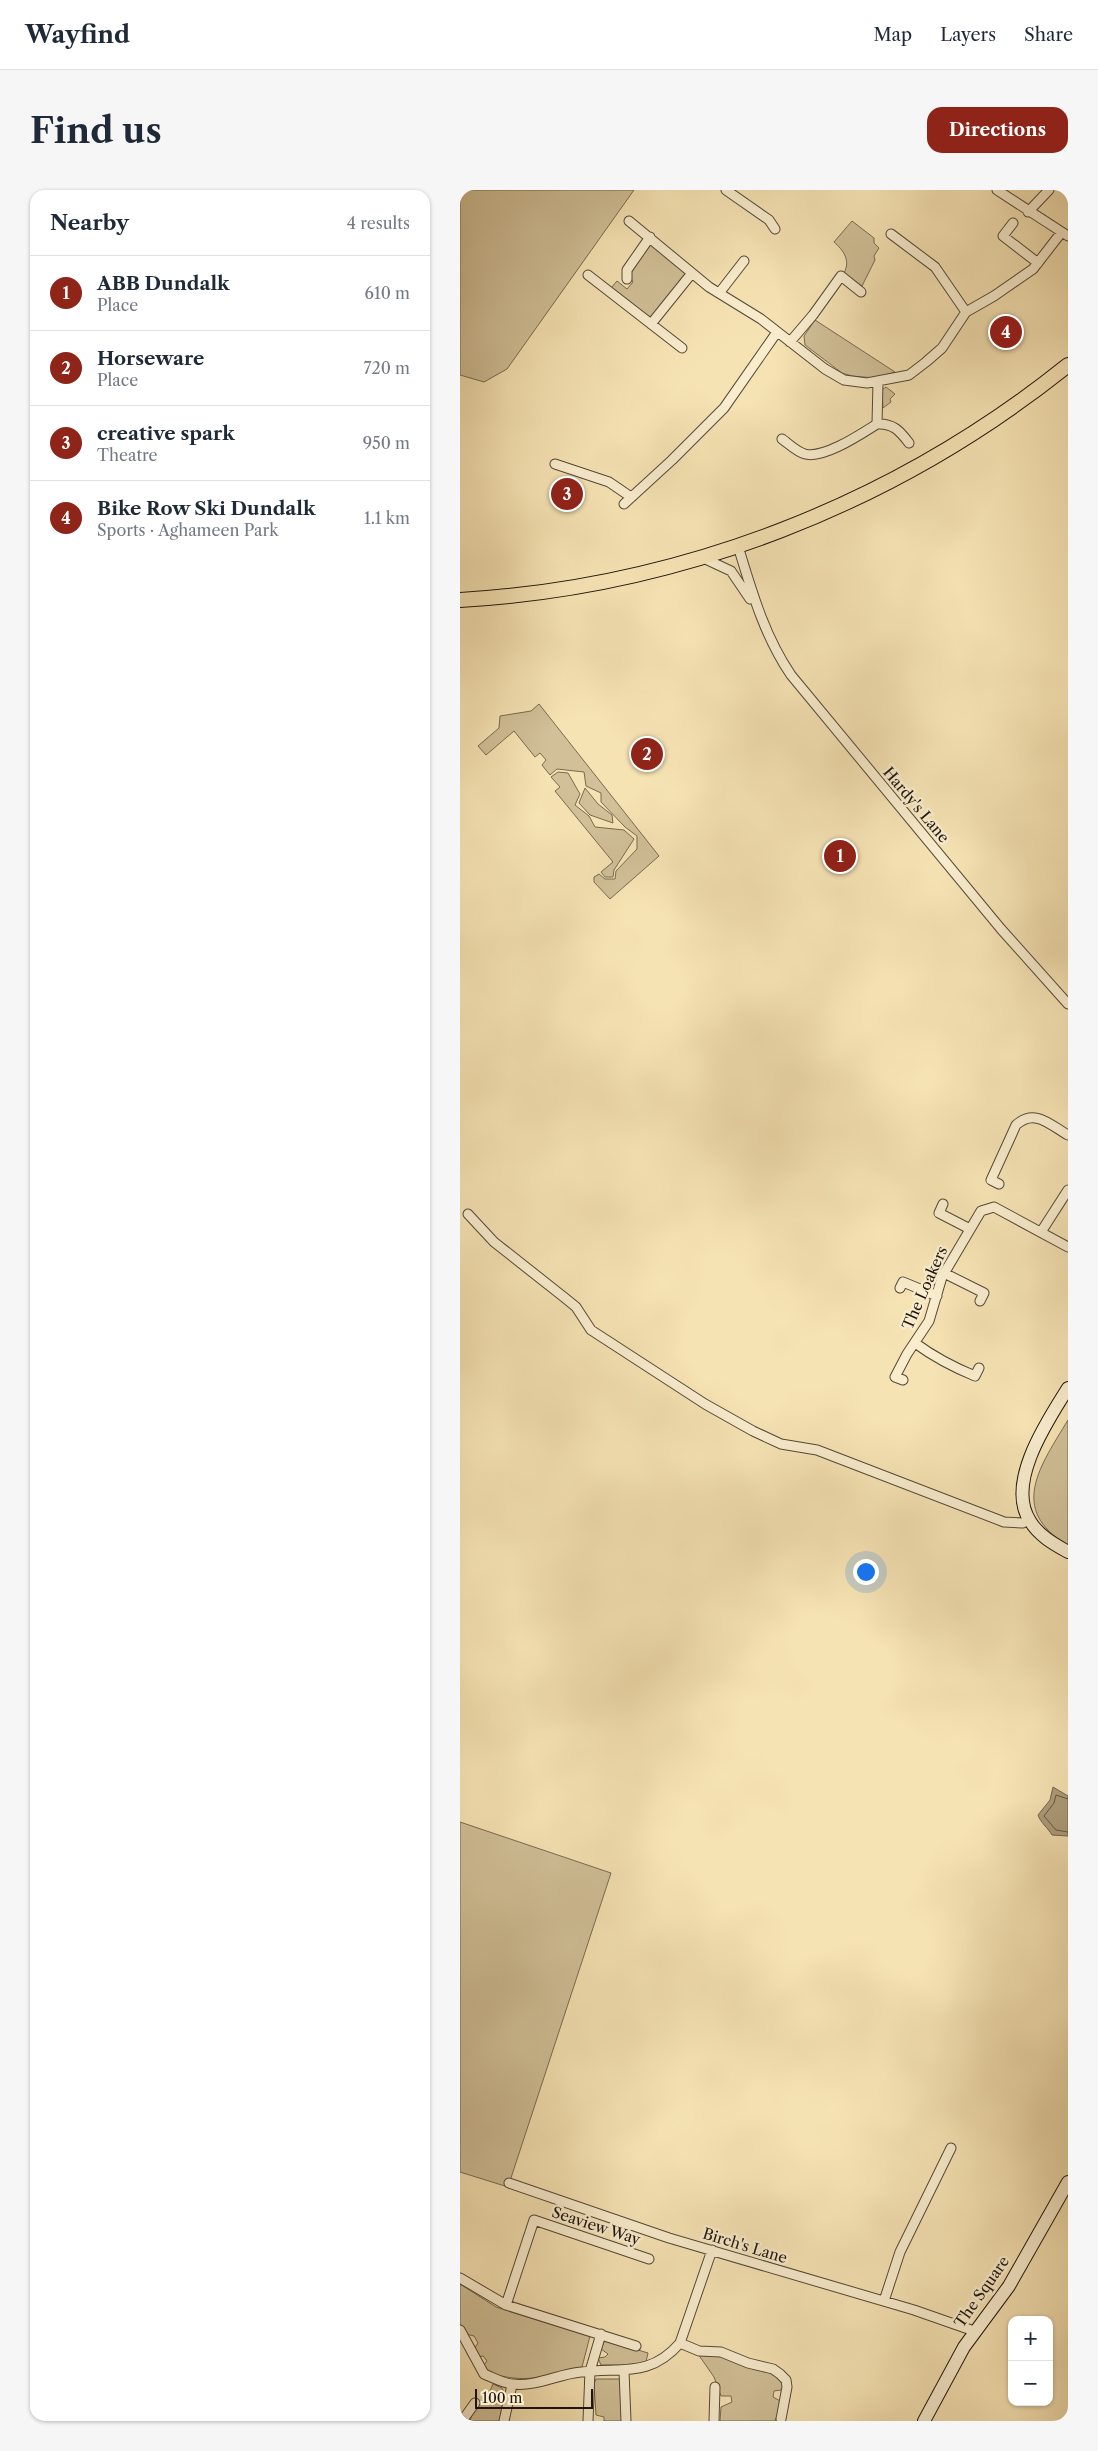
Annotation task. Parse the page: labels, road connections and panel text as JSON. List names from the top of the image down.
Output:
{
  "streets": {
    "main road": ["The Square"],
    "street": [
      "Hardy's Lane",
      "The Loakers",
      "Seaview Way",
      "Birch's Lane"
    ]
  },
  "crossings": [
    ["Birch's Lane", "The Square"]
  ],
  "scale_bar": "100 m",
  "page": {
    "header": "Wayfind",
    "nav": ["Map", "Layers", "Share"],
    "buttons": "Directions",
    "title": "Find us",
    "heading": ["Nearby", "4 results"],
    "list": [
      {
        "mark": "1",
        "name": "ABB Dundalk",
        "note": "Place",
        "value": "610 m"
      },
      {
        "mark": "2",
        "name": "Horseware",
        "note": "Place",
        "value": "720 m"
      },
      {
        "mark": "3",
        "name": "creative spark",
        "note": "Theatre",
        "value": "950 m"
      },
      {
        "mark": "4",
        "name": "Bike Row Ski Dundalk",
        "note": "Sports · Aghameen Park",
        "value": "1.1 km"
      }
    ],
    "pins": [
      "4",
      "3",
      "2",
      "1"
    ],
    "map_buttons": ["+", "−"],
    "scale": "100 m"
  }
}
